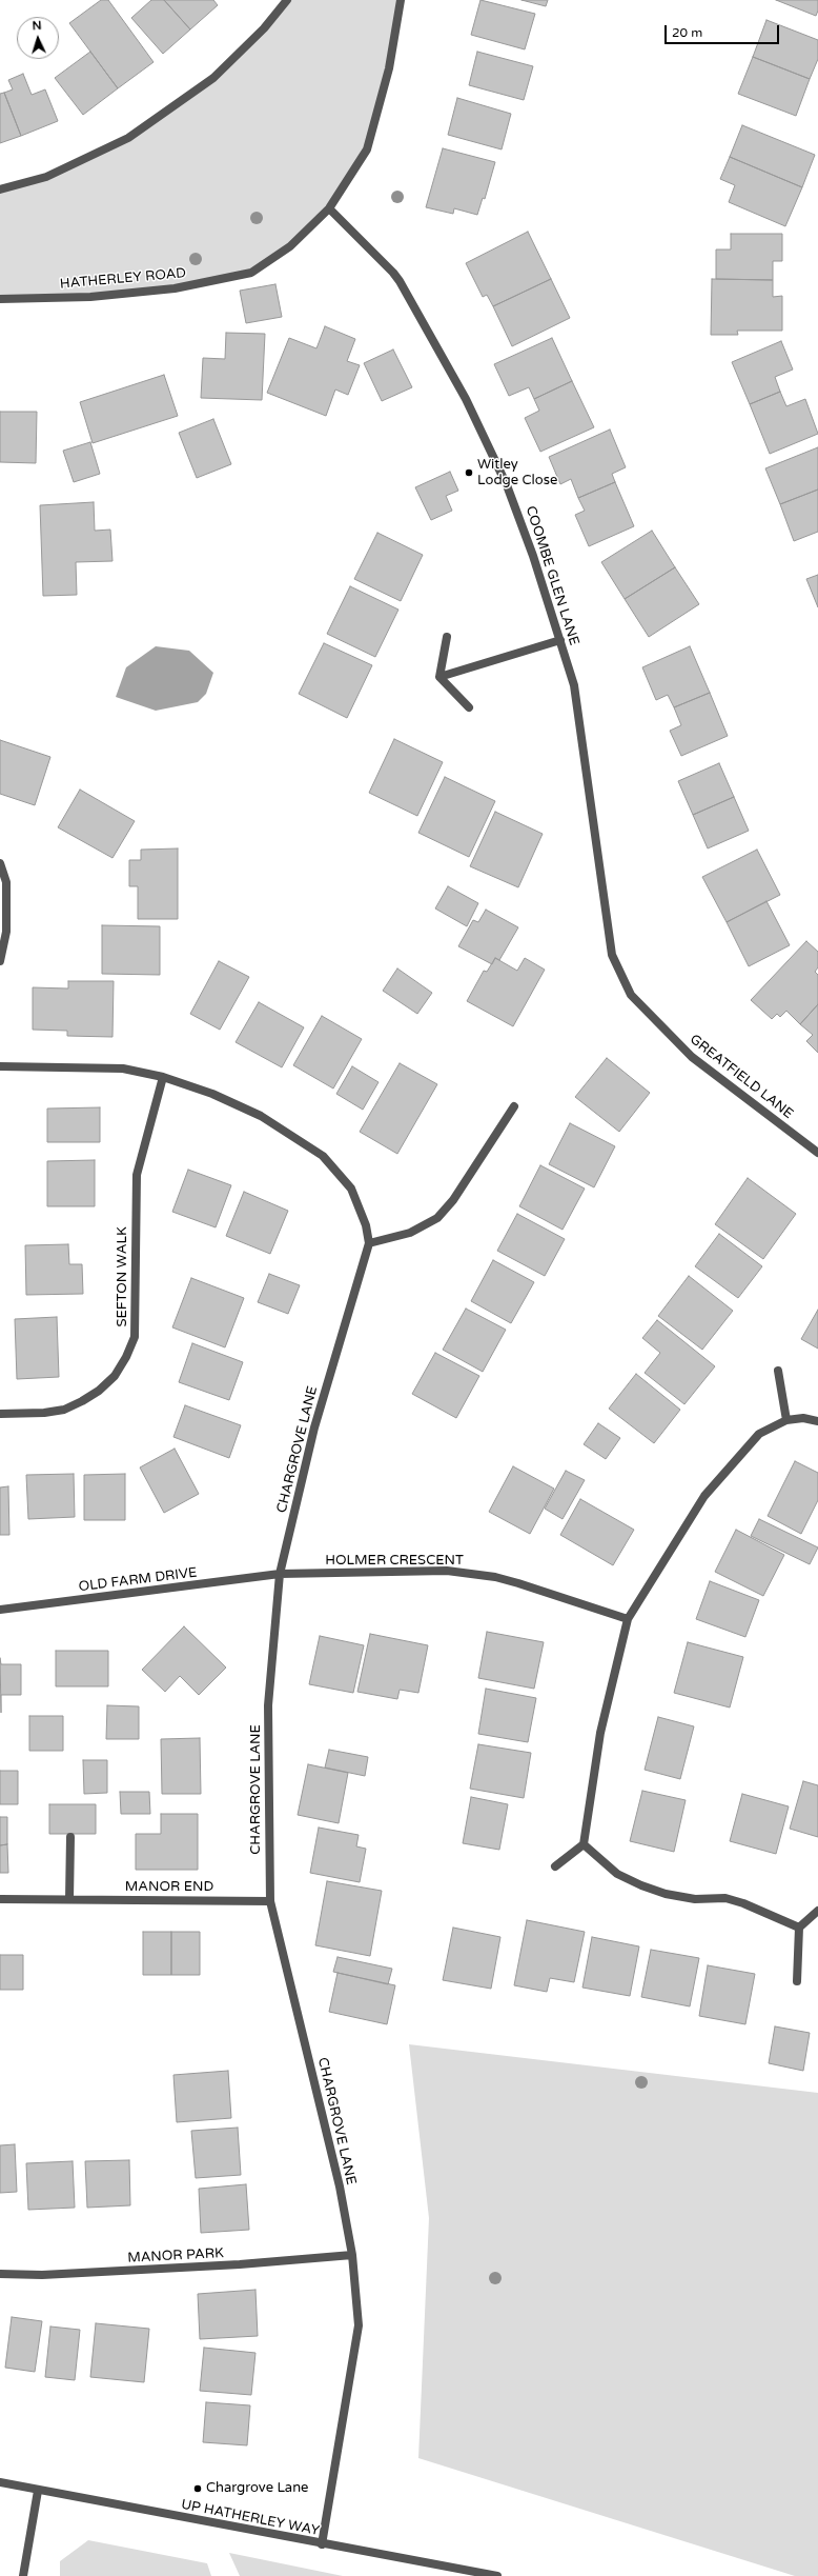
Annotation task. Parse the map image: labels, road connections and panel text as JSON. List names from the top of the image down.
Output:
{
  "streets": {
    "street": [
      "HATHERLEY ROAD",
      "COOMBE GLEN LANE",
      "GREATFIELD LANE",
      "SEFTON WALK",
      "CHARGROVE LANE",
      "HOLMER CRESCENT",
      "OLD FARM DRIVE",
      "MANOR END",
      "MANOR PARK",
      "UP HATHERLEY WAY"
    ]
  },
  "crossings": [
    ["HATHERLEY ROAD", "COOMBE GLEN LANE"],
    ["COOMBE GLEN LANE", "GREATFIELD LANE"],
    ["CHARGROVE LANE", "HOLMER CRESCENT"],
    ["CHARGROVE LANE", "OLD FARM DRIVE"],
    ["CHARGROVE LANE", "MANOR END"],
    ["CHARGROVE LANE", "MANOR PARK"],
    ["CHARGROVE LANE", "UP HATHERLEY WAY"],
    ["HOLMER CRESCENT", "OLD FARM DRIVE"]
  ],
  "places": ["Witley Lodge Close", "Chargrove Lane"],
  "scale_bar": "20 m",
  "north": "top"
}
